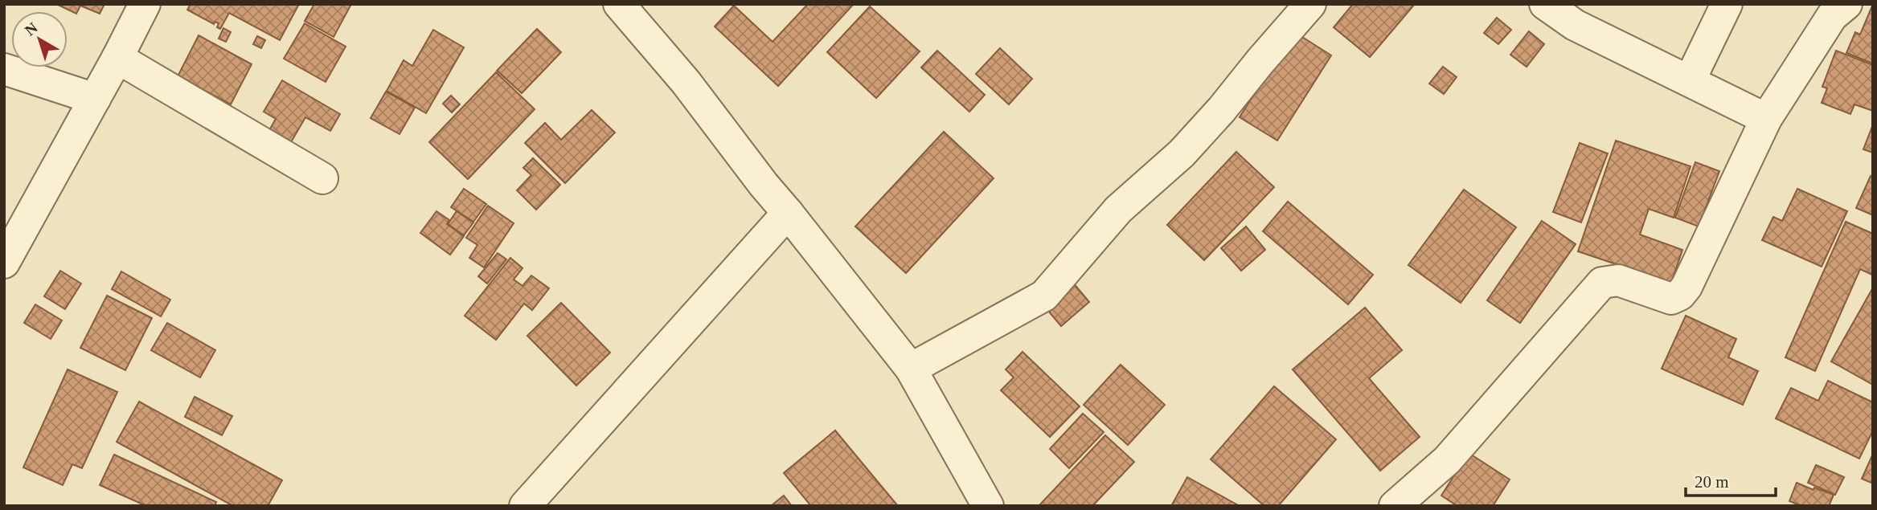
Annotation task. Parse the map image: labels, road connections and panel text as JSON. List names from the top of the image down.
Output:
{
  "scale_bar": "20 m",
  "north": "top left"
}
